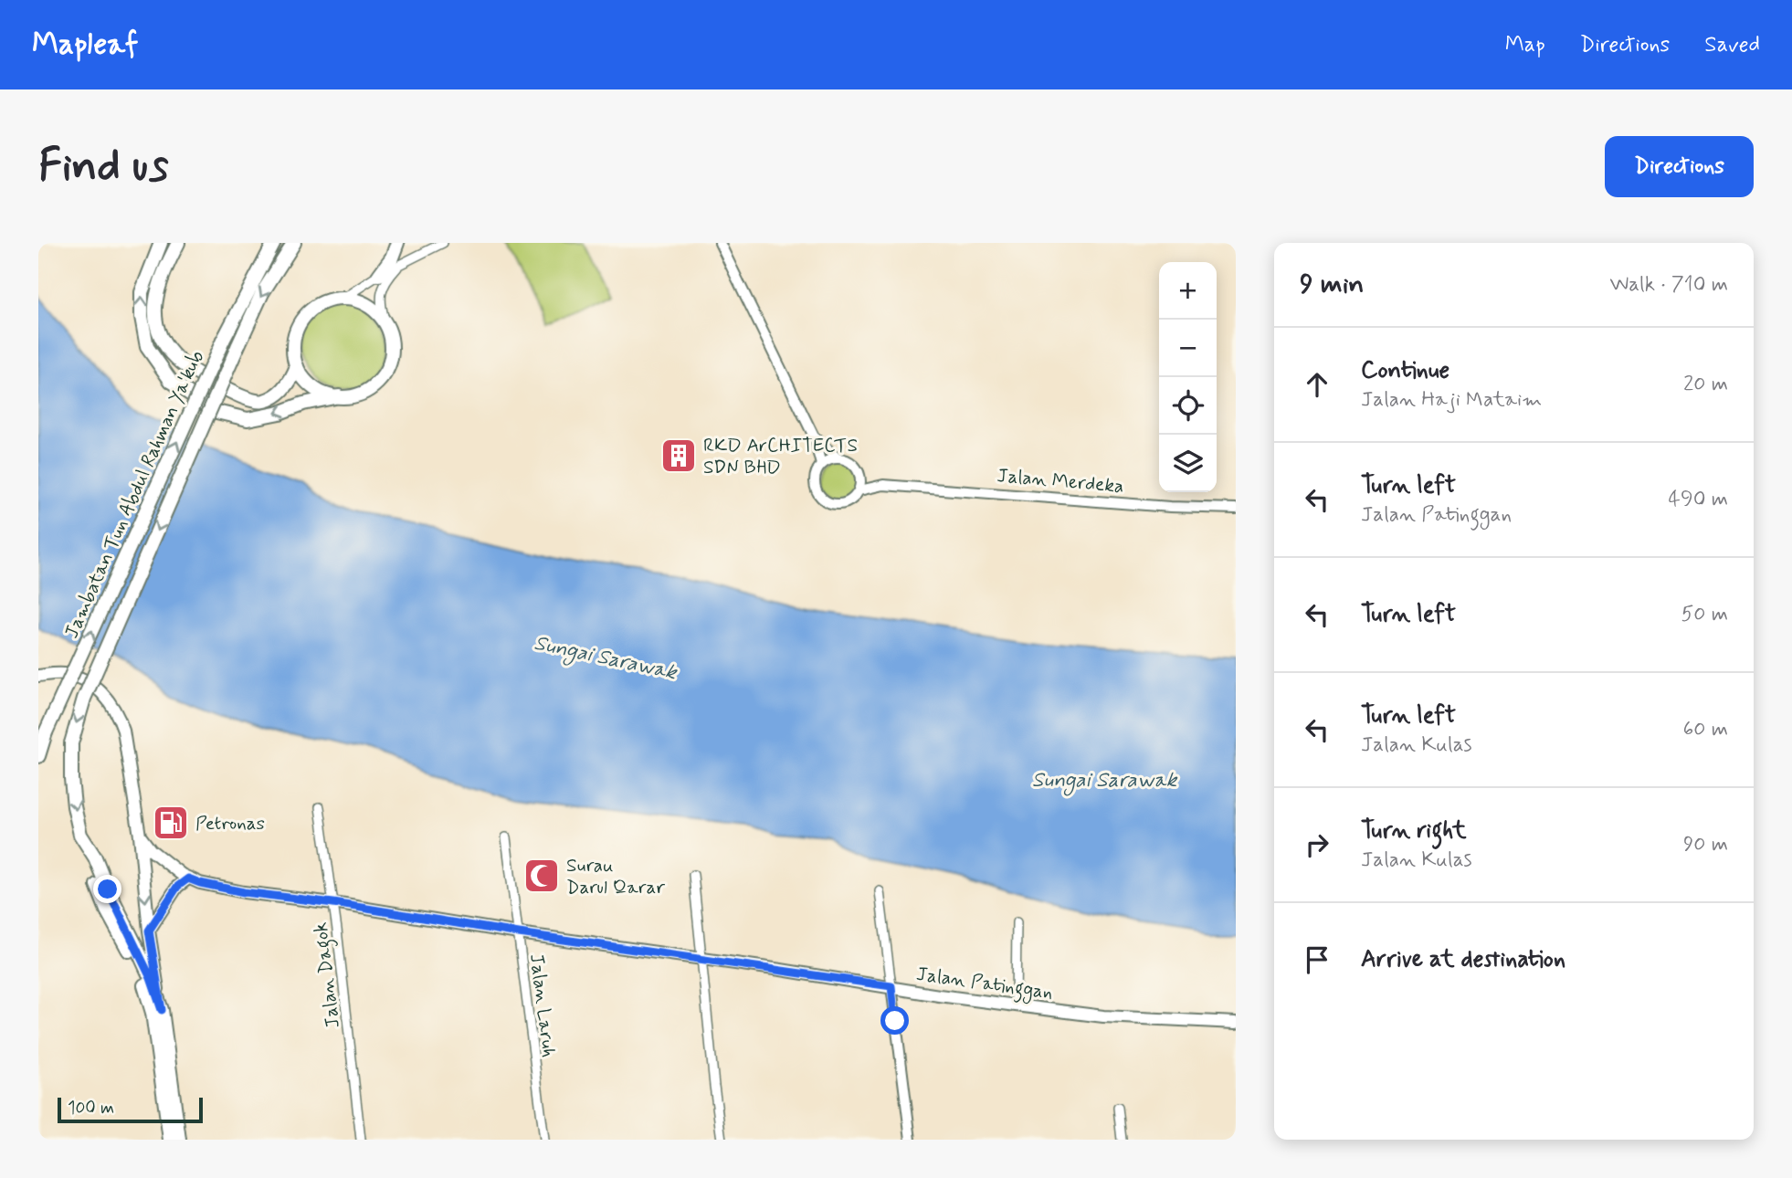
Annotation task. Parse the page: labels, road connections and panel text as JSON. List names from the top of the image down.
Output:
{
  "streets": {
    "main road": ["Jambatan Tun Abdul Rahman Ya'kub", "Jalan Patinggan"],
    "street": ["Jalan Merdeka", "Jalan Dagok", "Jalan Laruh"]
  },
  "crossings": [
    ["Jalan Dagok", "Jalan Patinggan"],
    ["Jalan Patinggan", "Jalan Laruh"]
  ],
  "water": ["Sungai Sarawak"],
  "places": {
    "building": ["RKD ArCHITECTS SDN BHD"],
    "fuel station": ["Petronas"],
    "mosque": ["Surau Darul Qarar"]
  },
  "scale_bar": "100 m",
  "page": {
    "header": "Mapleaf",
    "nav": ["Map", "Directions", "Saved"],
    "buttons": "Directions",
    "title": "Find us",
    "heading": ["9 min", "Walk · 710 m"],
    "map_buttons": ["+", "−"],
    "list": [
      ["Continue", "Jalan Haji Mataim", "20 m"],
      ["Turn left", "Jalan Patinggan", "490 m"],
      ["Turn left", "50 m"],
      ["Turn left", "Jalan Kulas", "60 m"],
      ["Turn right", "Jalan Kulas", "90 m"],
      "Arrive at destination"
    ],
    "scale": "100 m"
  }
}
